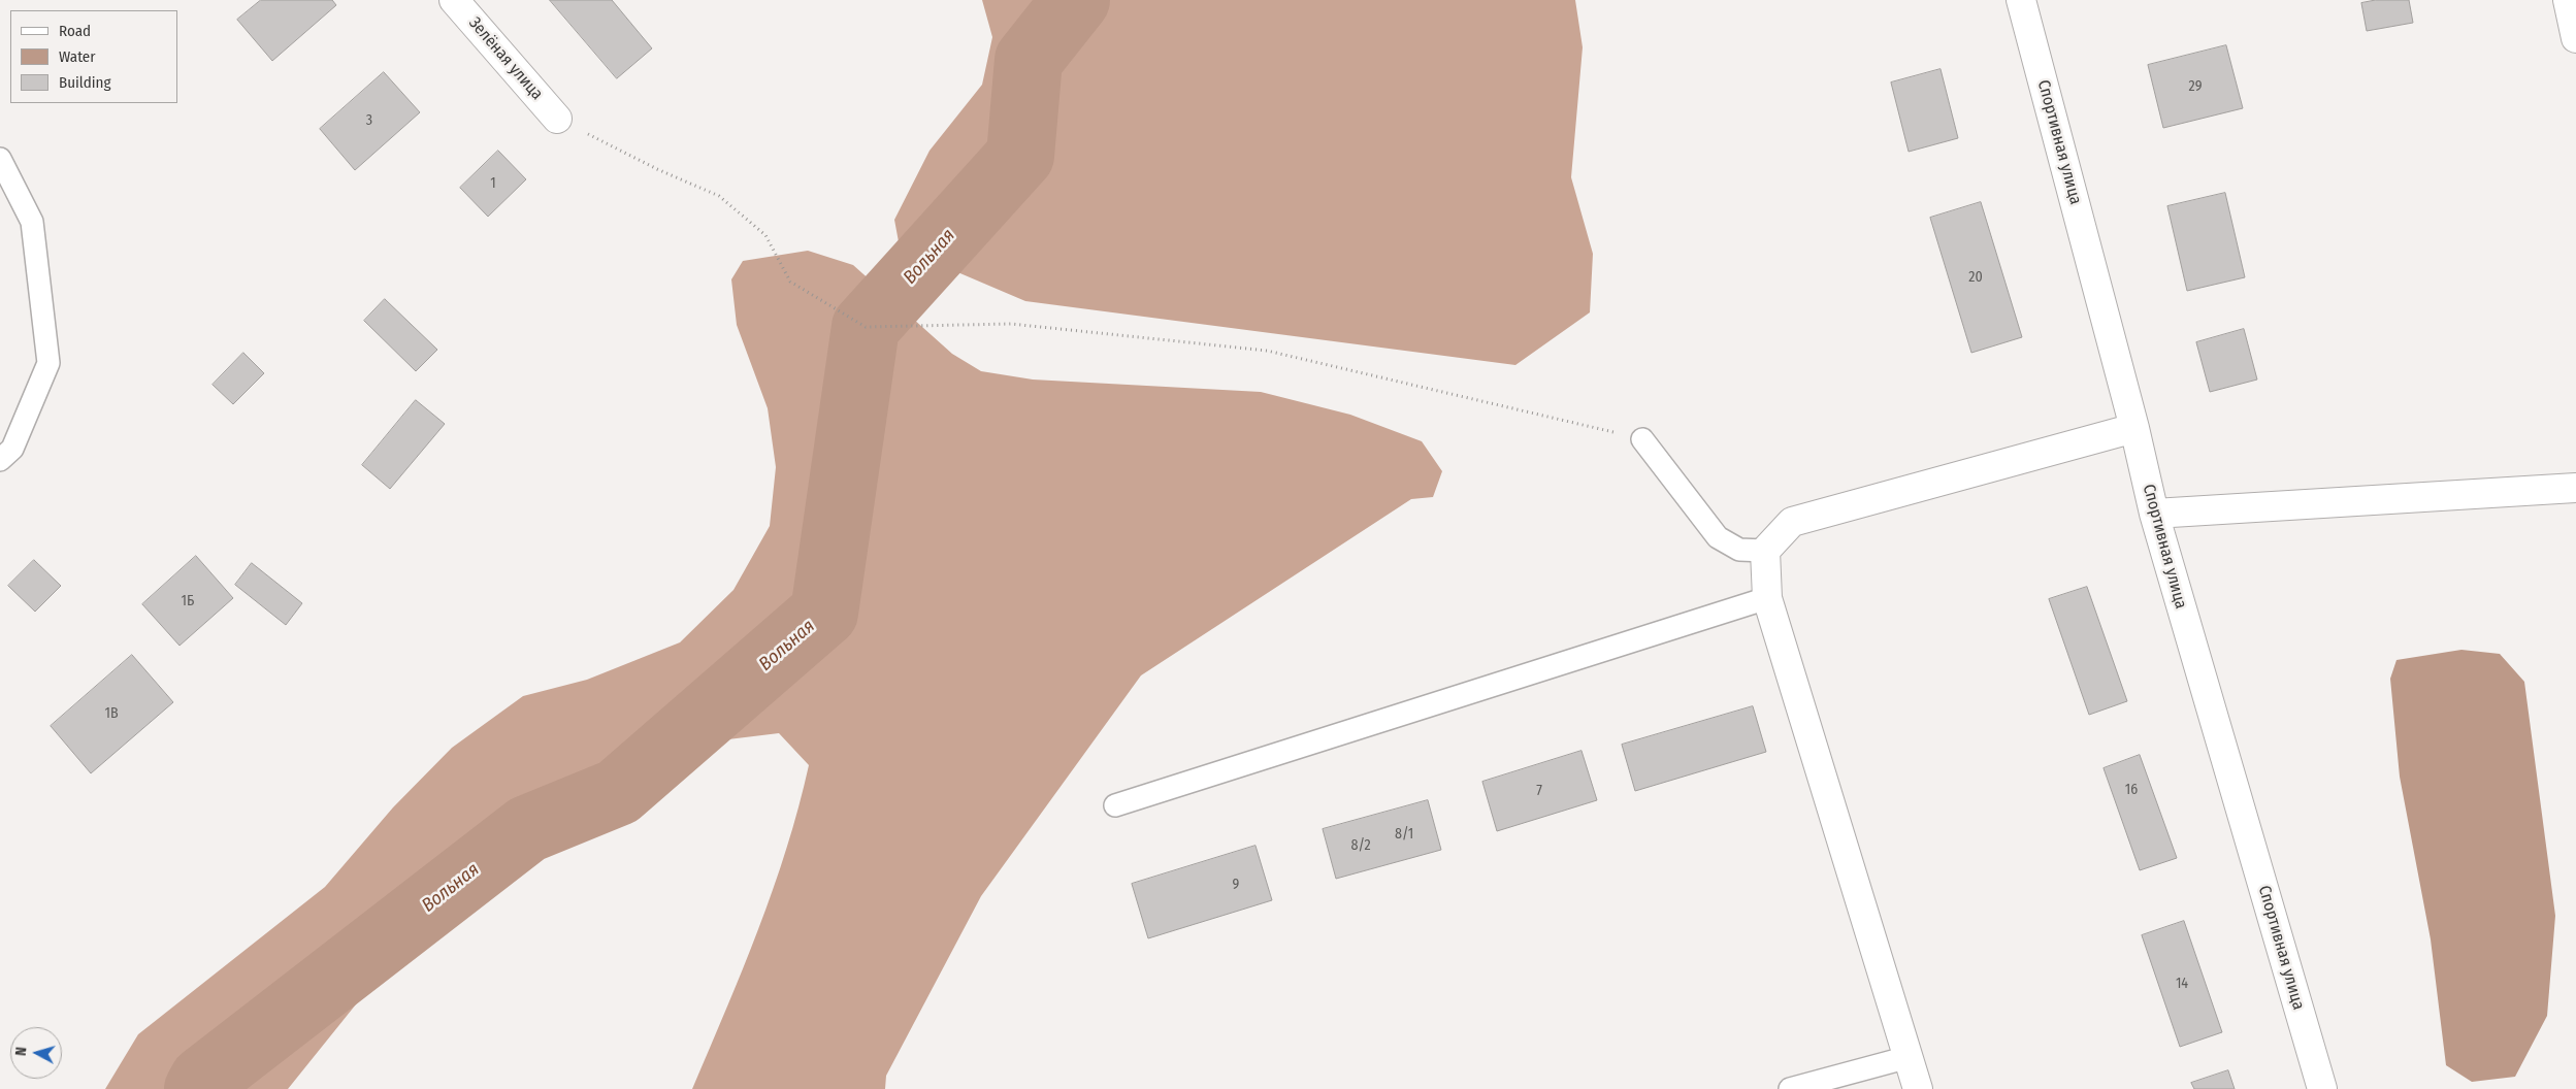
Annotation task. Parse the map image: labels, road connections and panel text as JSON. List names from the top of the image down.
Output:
{
  "streets": {
    "street": ["Зелёная улица", "Спортивная улица"]
  },
  "water": ["Вольная"],
  "house_numbers": [
    "29",
    "3",
    "1",
    "20",
    "1Б",
    "1В",
    "16",
    "7",
    "8/1",
    "8/2",
    "9",
    "14"
  ],
  "legend": ["Road", "Water", "Building"],
  "north": "left"
}
